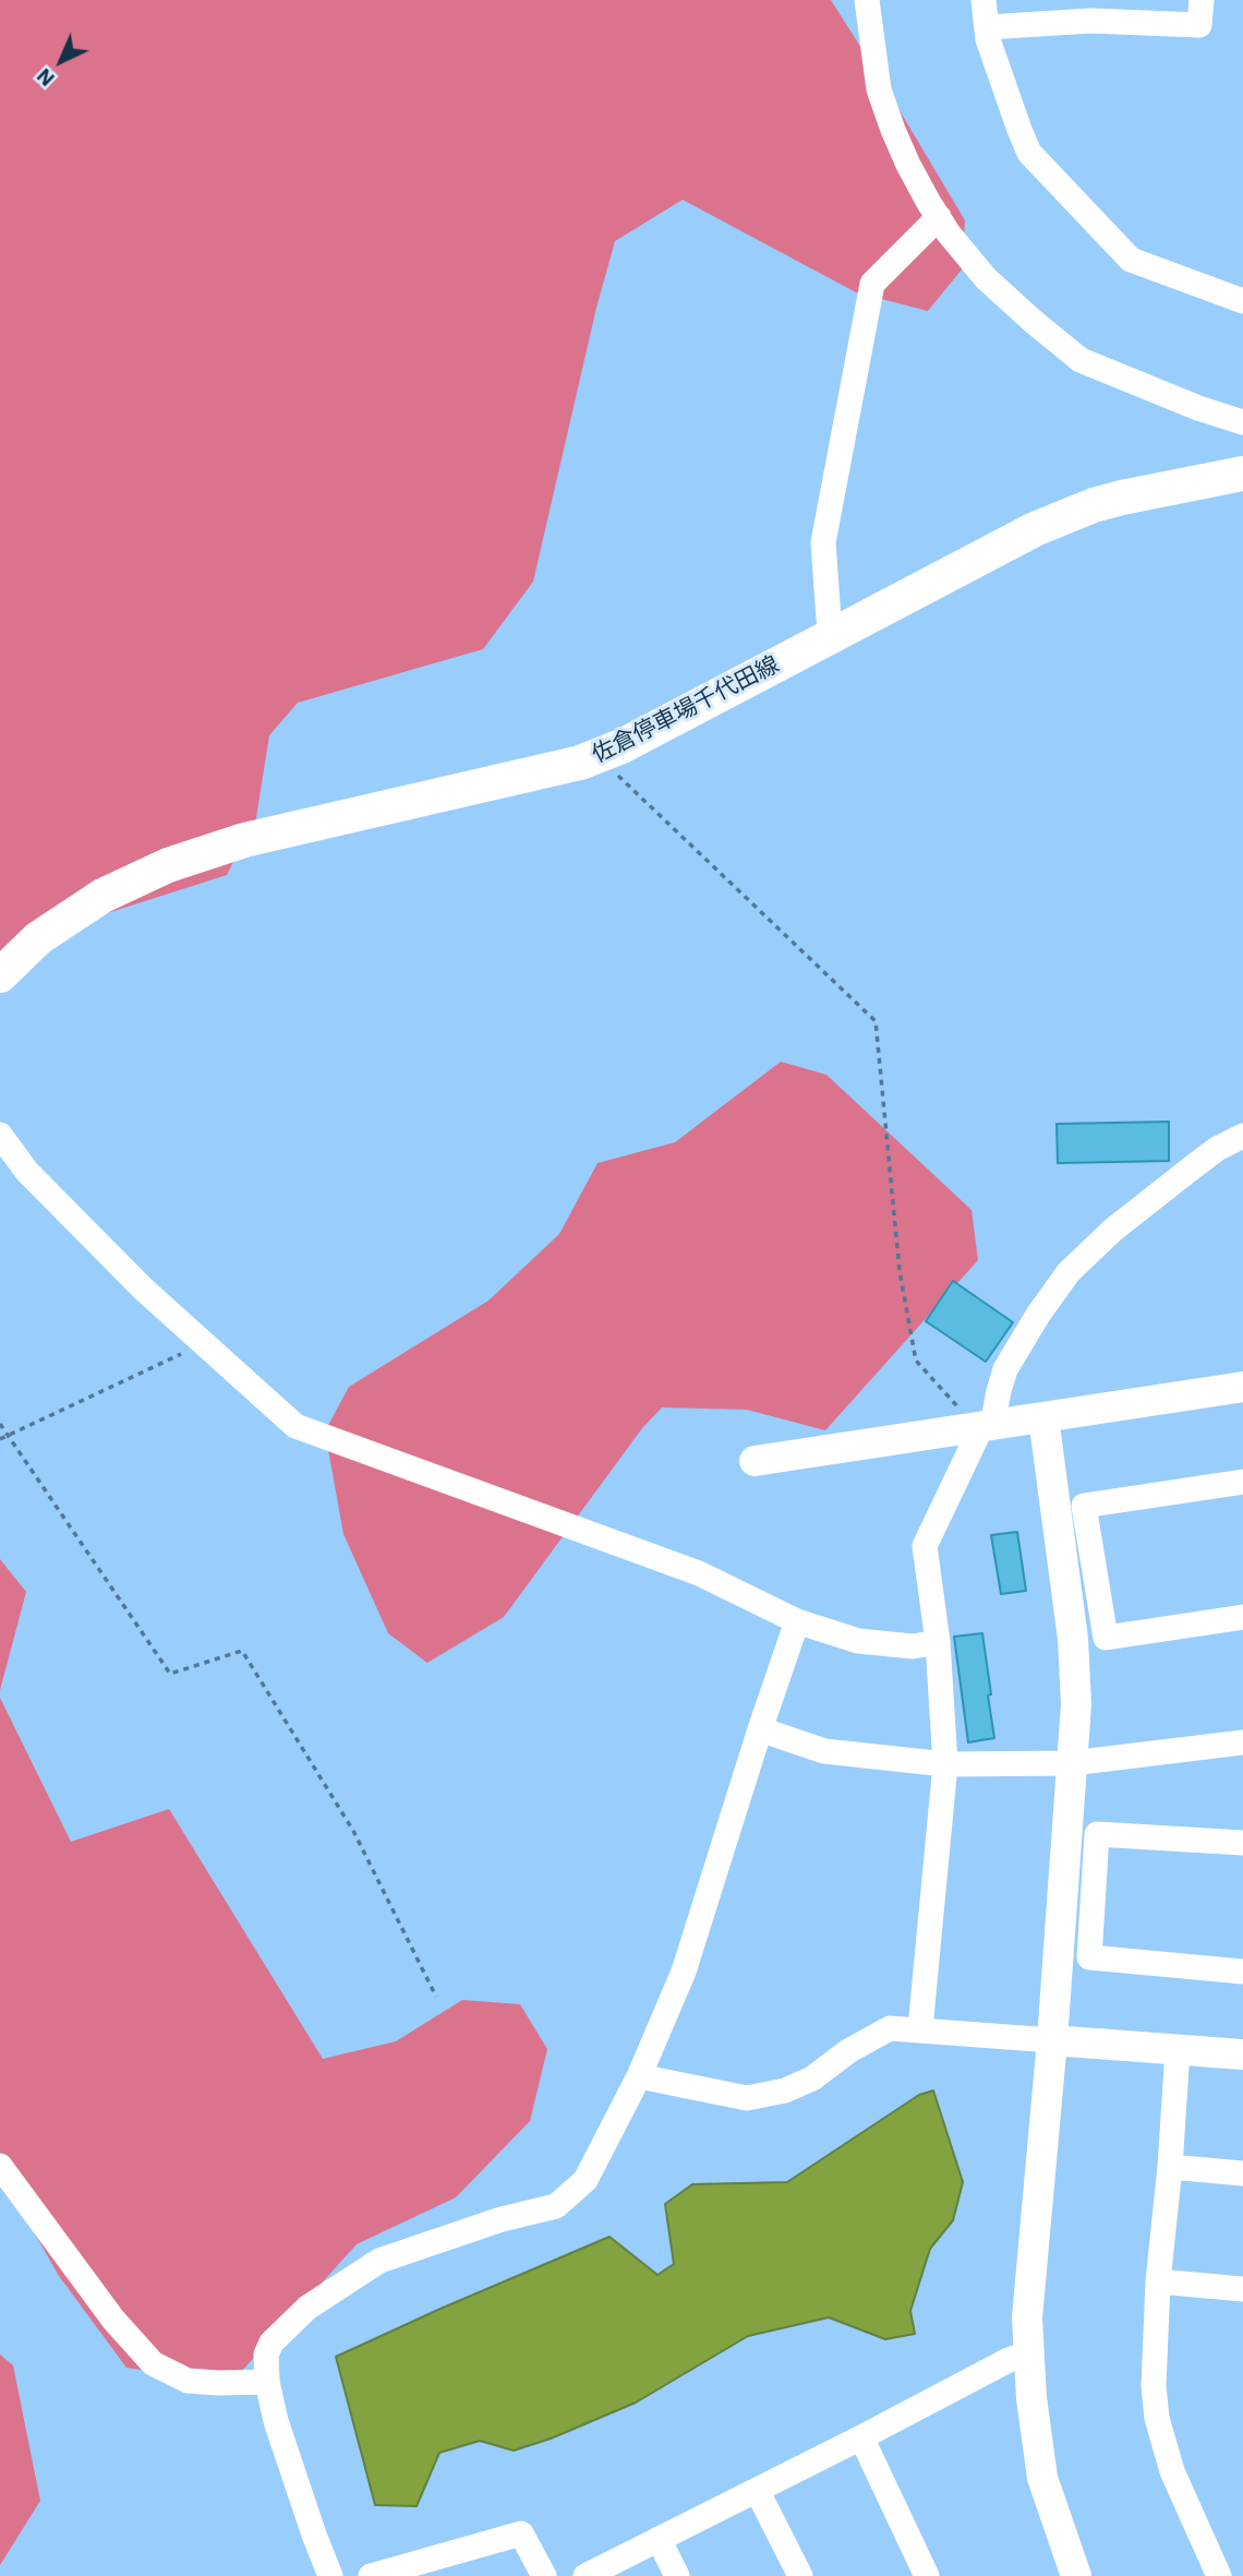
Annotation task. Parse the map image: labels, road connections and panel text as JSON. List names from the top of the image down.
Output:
{
  "streets": {
    "main road": ["佐倉停車場千代田線"]
  },
  "north": "bottom left"
}
